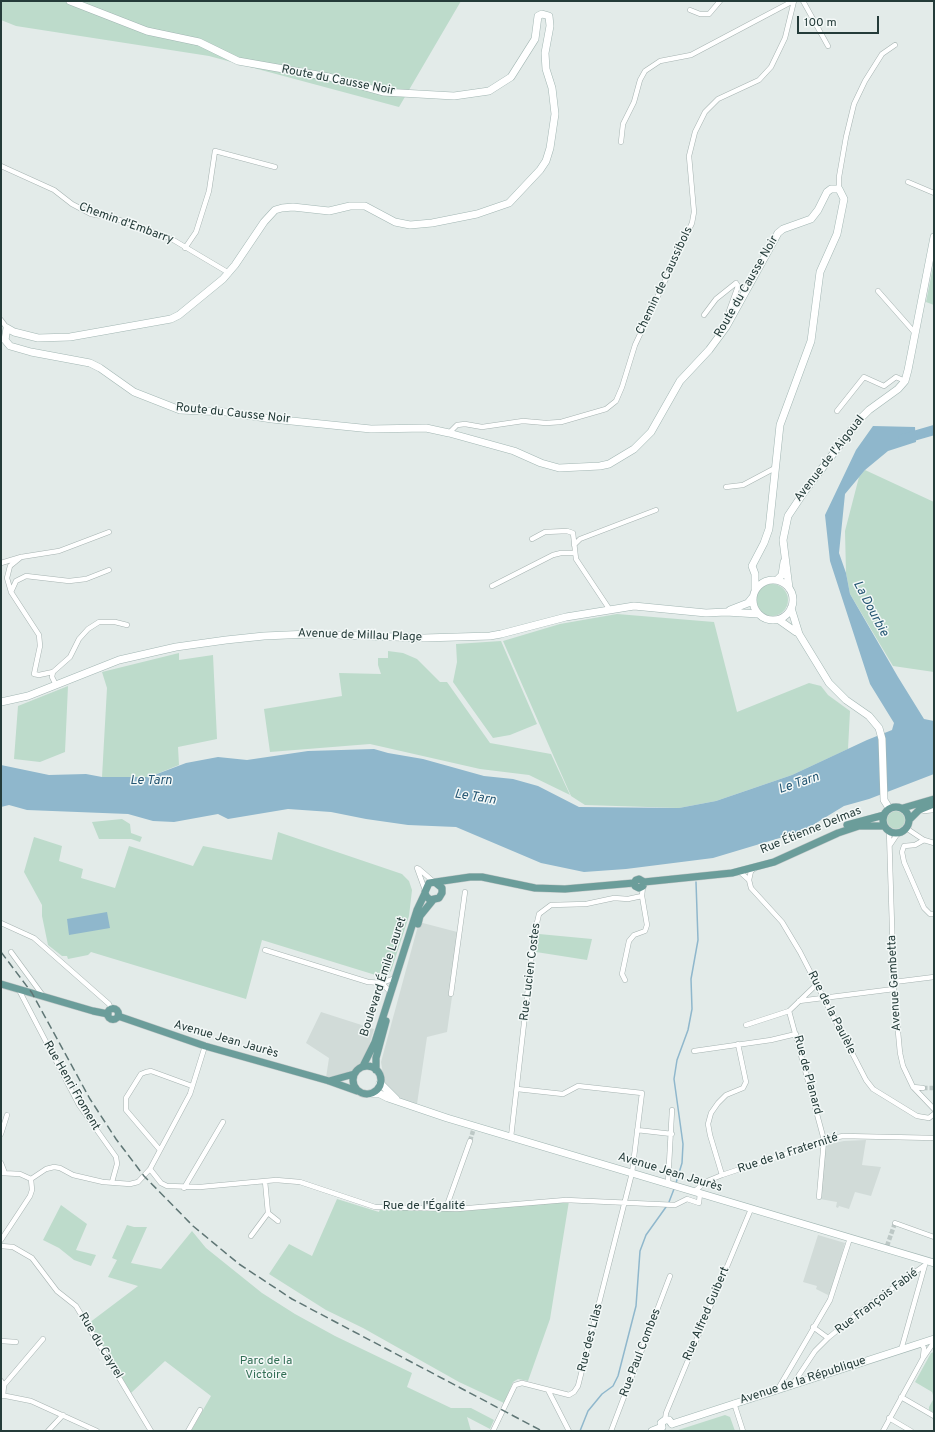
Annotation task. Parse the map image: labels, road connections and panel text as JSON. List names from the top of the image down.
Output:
{
  "streets": {
    "main road": ["Rue Étienne Delmas", "Boulevard Émile Lauret", "Avenue Jean Jaurès"],
    "street": [
      "Route du Causse Noir",
      "Chemin d'Embarry",
      "Chemin de Caussibols",
      "Avenue de l'Aigoual",
      "Avenue de Millau Plage",
      "Rue Lucien Costes",
      "Avenue Gambetta",
      "Rue de la Paulèle",
      "Rue de Planard",
      "Rue Henri Froment",
      "Rue de la Fraternité",
      "Rue de l'Égalité",
      "Rue François Fabié",
      "Rue Alfred Guibert",
      "Rue des Lilas",
      "Rue du Cayrel",
      "Rue Paul Combes",
      "Avenue de la République"
    ]
  },
  "crossings": [
    ["Route du Causse Noir", "Chemin d'Embarry"],
    ["Route du Causse Noir", "Chemin de Caussibols"],
    ["Avenue de l'Aigoual", "Avenue de Millau Plage"],
    ["Rue Étienne Delmas", "Boulevard Émile Lauret"],
    ["Rue Étienne Delmas", "Avenue Gambetta"],
    ["Rue Étienne Delmas", "Rue de la Paulèle"],
    ["Rue Lucien Costes", "Avenue Jean Jaurès"],
    ["Rue Lucien Costes", "Rue des Lilas"],
    ["Boulevard Émile Lauret", "Avenue Jean Jaurès"],
    ["Avenue Jean Jaurès", "Rue de la Fraternité"],
    ["Avenue Jean Jaurès", "Rue de l'Égalité"],
    ["Avenue Jean Jaurès", "Rue François Fabié"],
    ["Avenue Jean Jaurès", "Rue Alfred Guibert"],
    ["Avenue Jean Jaurès", "Rue des Lilas"],
    ["Rue de Planard", "Rue de la Fraternité"],
    ["Rue de la Fraternité", "Rue de l'Égalité"],
    ["Rue de l'Égalité", "Rue des Lilas"],
    ["Rue François Fabié", "Avenue de la République"],
    ["Rue Alfred Guibert", "Avenue de la République"]
  ],
  "water": ["La Dourbie", "Le Tarn"],
  "parks": ["Parc de la Victoire"],
  "scale_bar": "100 m"
}
